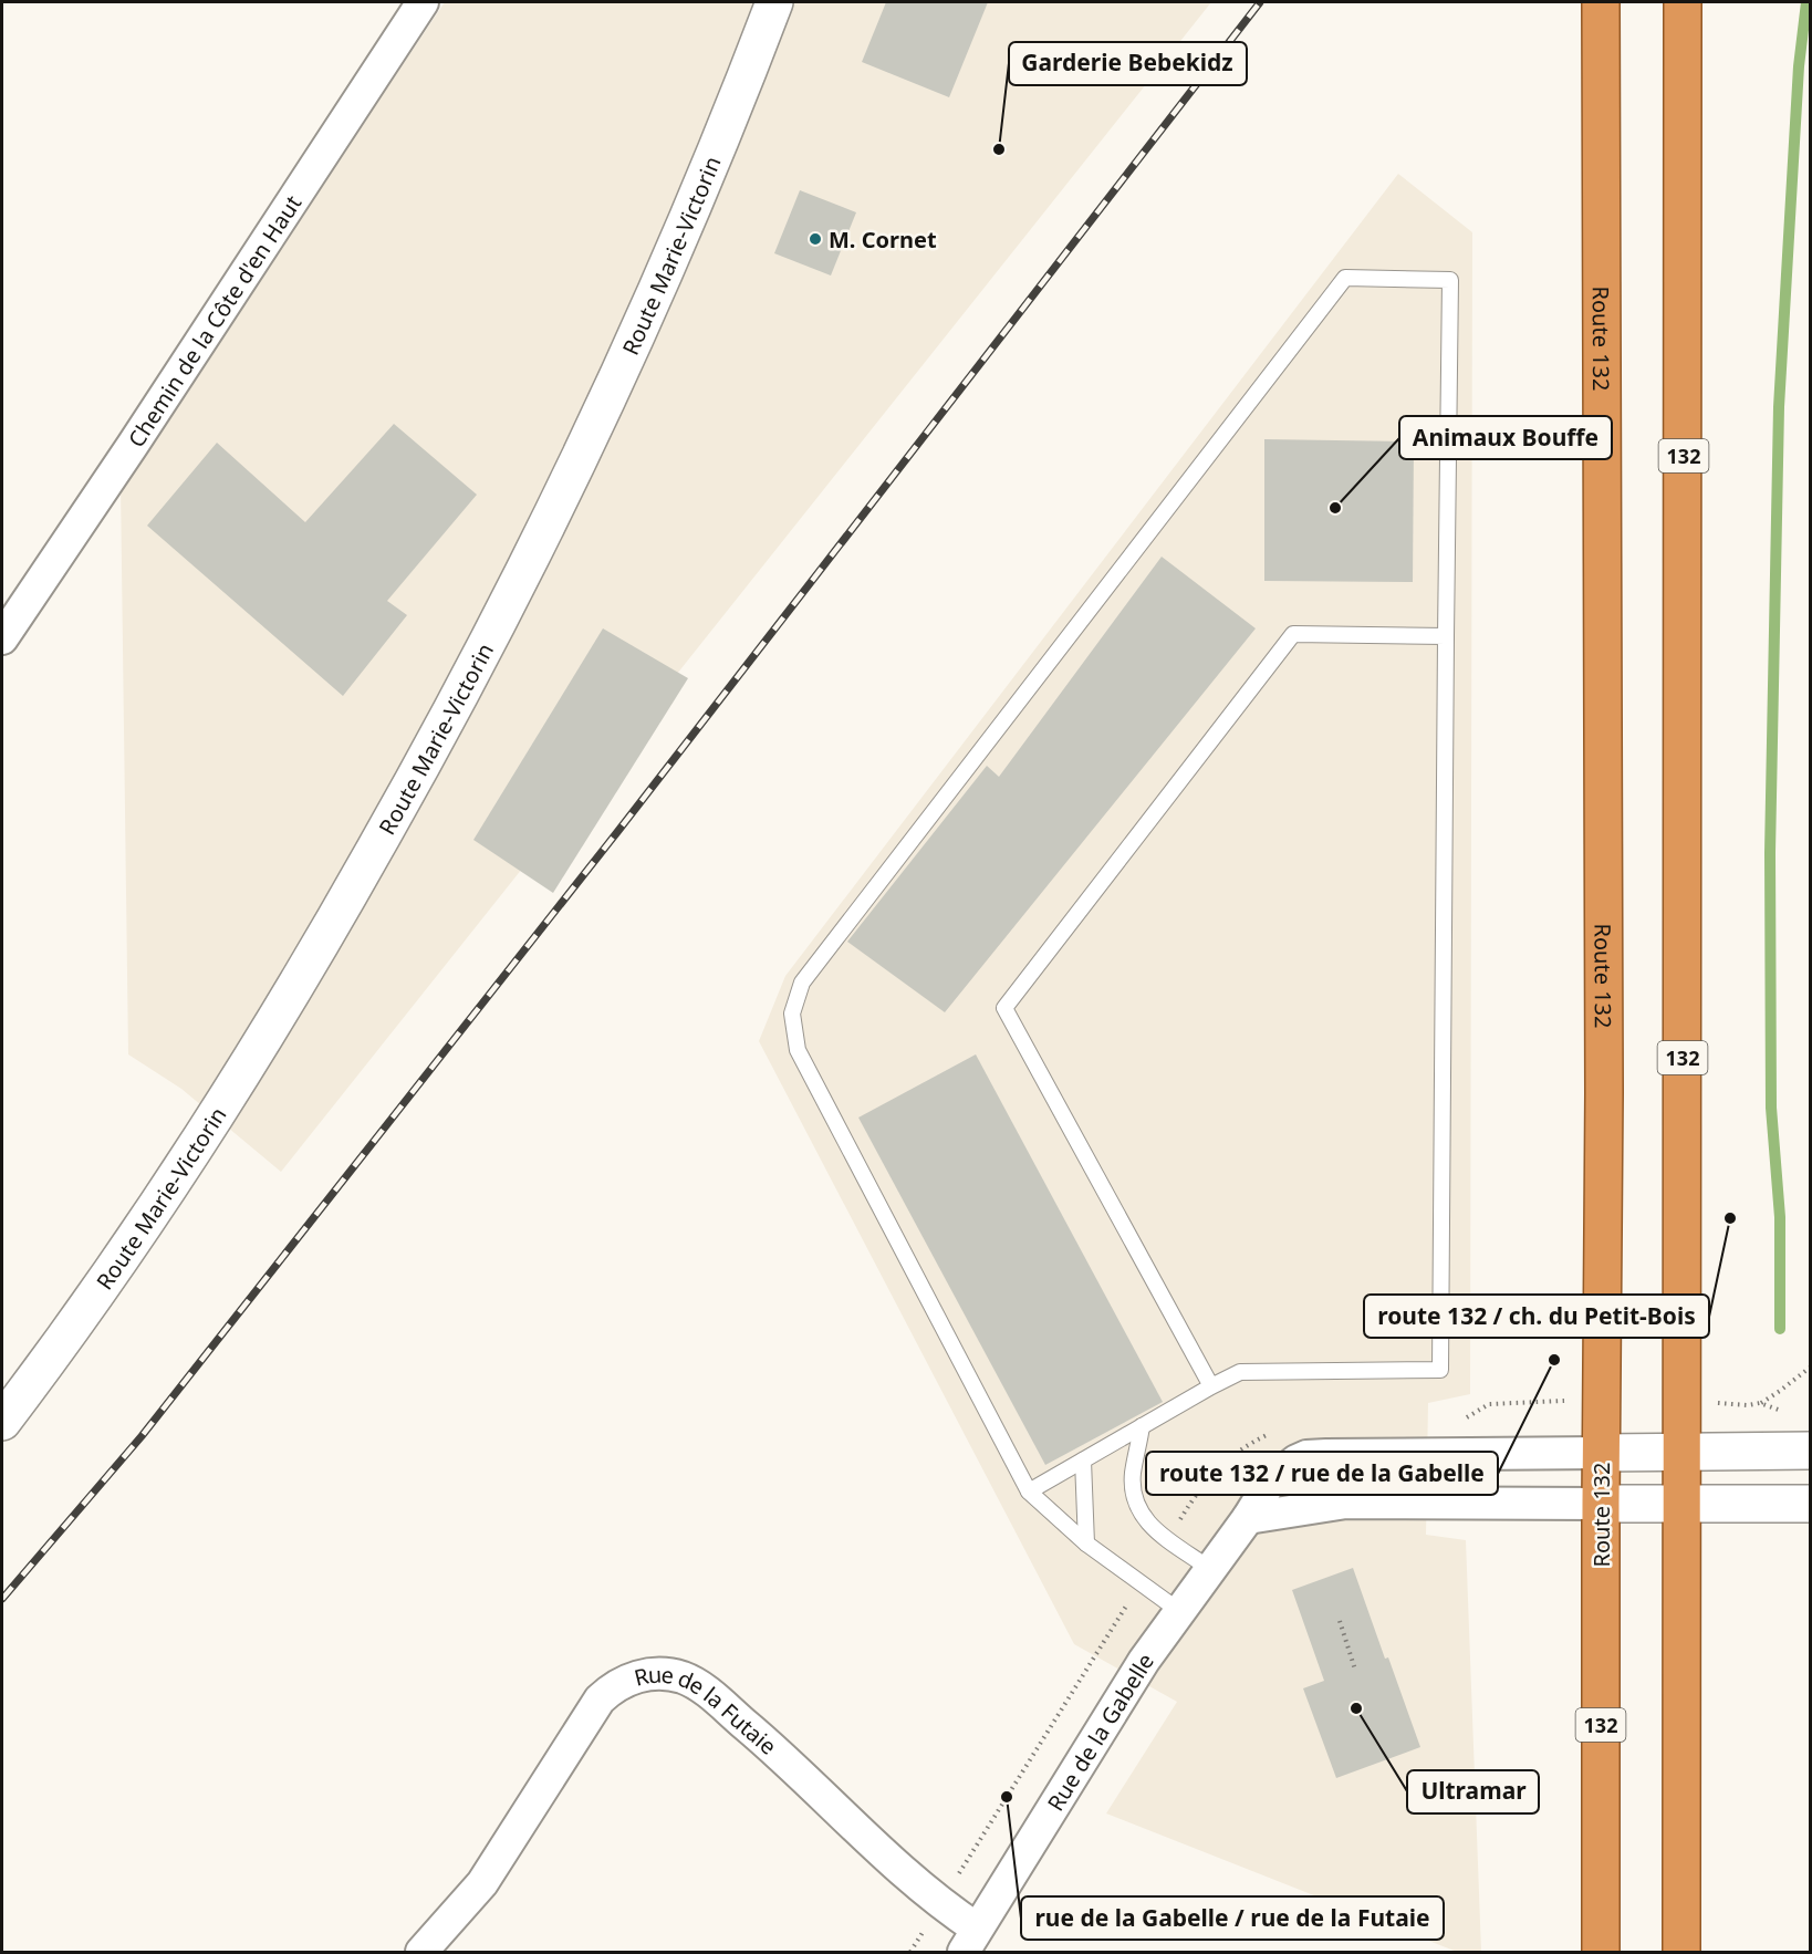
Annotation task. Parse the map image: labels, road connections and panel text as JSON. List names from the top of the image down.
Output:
{
  "streets": {
    "highway": ["Route 132", "132"],
    "street": [
      "Route Marie-Victorin",
      "Chemin de la Côte d'en Haut",
      "Rue de la Futaie",
      "Rue de la Gabelle"
    ]
  },
  "crossings": [
    ["Route 132", "Rue de la Gabelle"],
    ["Rue de la Futaie", "Rue de la Gabelle"]
  ],
  "places": [
    "Garderie Bebekidz",
    "M. Cornet",
    "Animaux Bouffe",
    "route 132 / ch. du Petit-Bois",
    "route 132 / rue de la Gabelle",
    "Ultramar",
    "rue de la Gabelle / rue de la Futaie"
  ]
}
